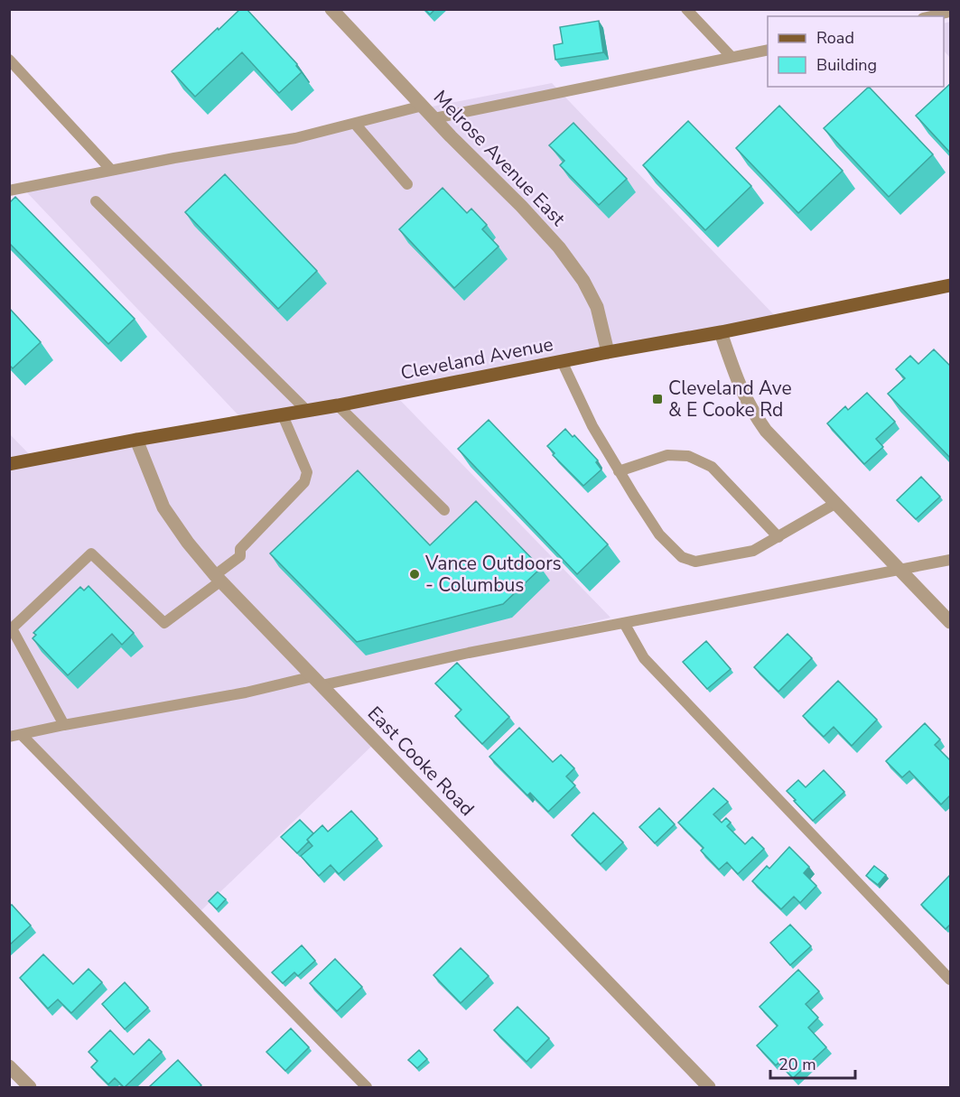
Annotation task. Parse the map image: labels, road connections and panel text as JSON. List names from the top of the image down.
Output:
{
  "streets": {
    "main road": ["Cleveland Avenue"],
    "street": ["Melrose Avenue East", "East Cooke Road"]
  },
  "crossings": [
    ["Melrose Avenue East", "Cleveland Avenue"],
    ["Cleveland Avenue", "East Cooke Road"]
  ],
  "places": {
    "transit": ["Cleveland Ave & E Cooke Rd"],
    "other": ["Vance Outdoors - Columbus"]
  },
  "legend": ["Road", "Building"],
  "scale_bar": "20 m"
}
